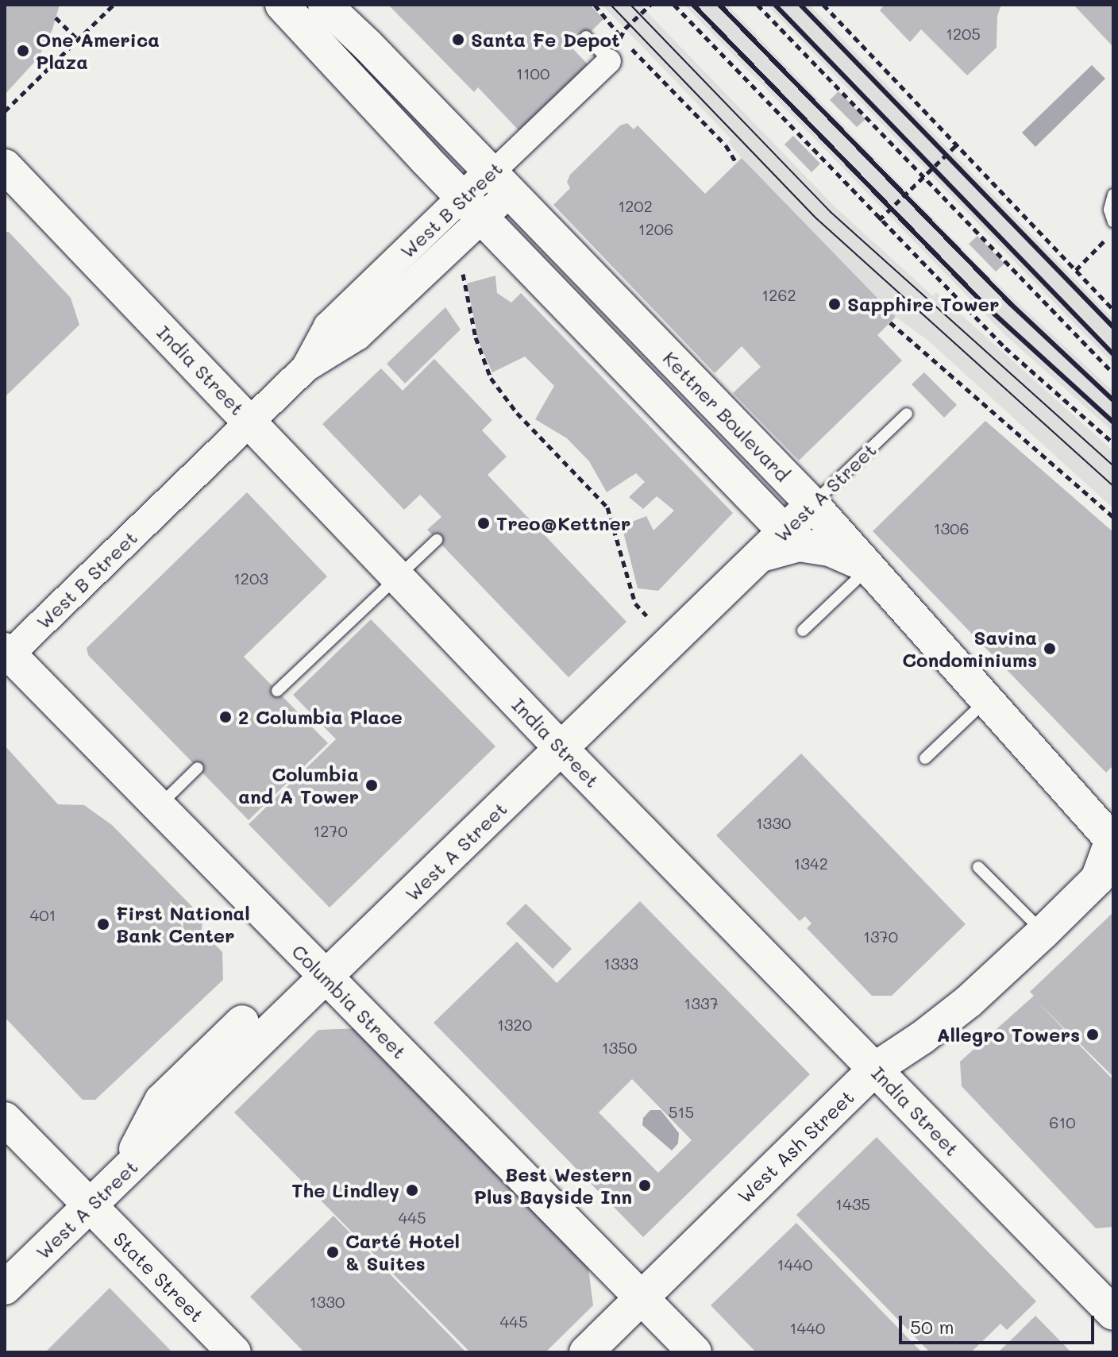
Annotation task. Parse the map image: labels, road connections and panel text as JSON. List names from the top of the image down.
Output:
{
  "streets": {
    "main road": [
      "India Street",
      "Kettner Boulevard",
      "West A Street",
      "Columbia Street",
      "West Ash Street",
      "State Street"
    ],
    "street": ["West B Street"]
  },
  "crossings": [
    ["West B Street", "India Street"],
    ["West B Street", "Kettner Boulevard"],
    ["West B Street", "Columbia Street"],
    ["India Street", "West A Street"],
    ["India Street", "West Ash Street"],
    ["Kettner Boulevard", "West A Street"],
    ["Kettner Boulevard", "West Ash Street"],
    ["West A Street", "Columbia Street"],
    ["West A Street", "State Street"],
    ["Columbia Street", "West Ash Street"]
  ],
  "places": [
    "Santa Fe Depot",
    "One America Plaza",
    "Sapphire Tower",
    "Treo@Kettner",
    "Savina Condominiums",
    "2 Columbia Place",
    "Columbia and A Tower",
    "First National Bank Center",
    "Allegro Towers",
    "Best Western Plus Bayside Inn",
    "The Lindley",
    "Carté Hotel & Suites"
  ],
  "house_numbers": [
    "1205",
    "1100",
    "1202",
    "1206",
    "1262",
    "1306",
    "1203",
    "1330",
    "1270",
    "1342",
    "401",
    "1370",
    "1333",
    "1337",
    "1320",
    "1350",
    "515",
    "610",
    "1435",
    "445",
    "1440",
    "1330",
    "445",
    "1440"
  ],
  "scale_bar": "50 m"
}
